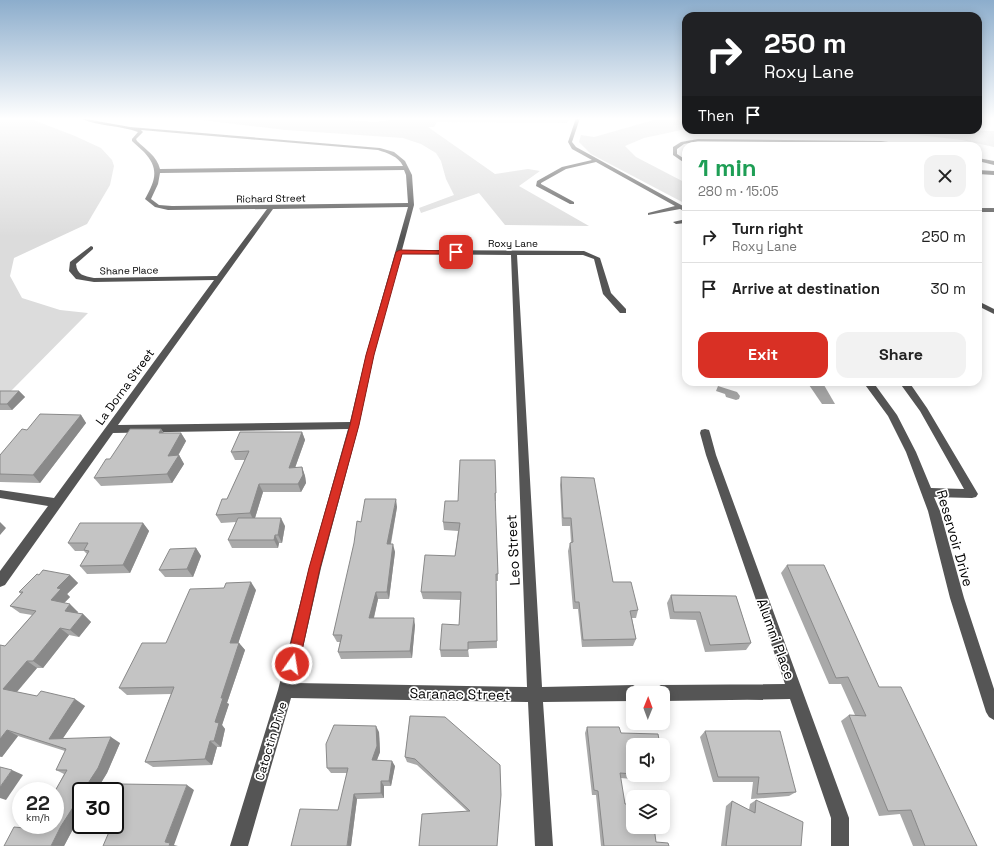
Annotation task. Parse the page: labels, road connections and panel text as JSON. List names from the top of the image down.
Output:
{
  "streets": {
    "street": [
      "Richard Street",
      "Roxy Lane",
      "Shane Place",
      "La Dorna Street",
      "Reservoir Drive",
      "Leo Street",
      "Alumni Place",
      "Saranac Street",
      "Catoctin Drive"
    ]
  },
  "crossings": [
    ["Richard Street", "La Dorna Street"],
    ["Richard Street", "Catoctin Drive"],
    ["Roxy Lane", "Leo Street"],
    ["Roxy Lane", "Catoctin Drive"],
    ["Shane Place", "La Dorna Street"],
    ["Leo Street", "Saranac Street"],
    ["Saranac Street", "Catoctin Drive"]
  ],
  "north": "top",
  "page": {
    "turn": ["250 m", "Roxy Lane"],
    "then": "Then",
    "heading": ["1 min", "280 m · 15:05"],
    "list": [
      {
        "name": "Turn right",
        "note": "Roxy Lane",
        "value": "250 m"
      },
      {
        "name": "Arrive at destination",
        "value": "30 m"
      }
    ],
    "buttons": ["Exit", "Share"],
    "speed": "22 km/h",
    "limit": "30"
  }
}
